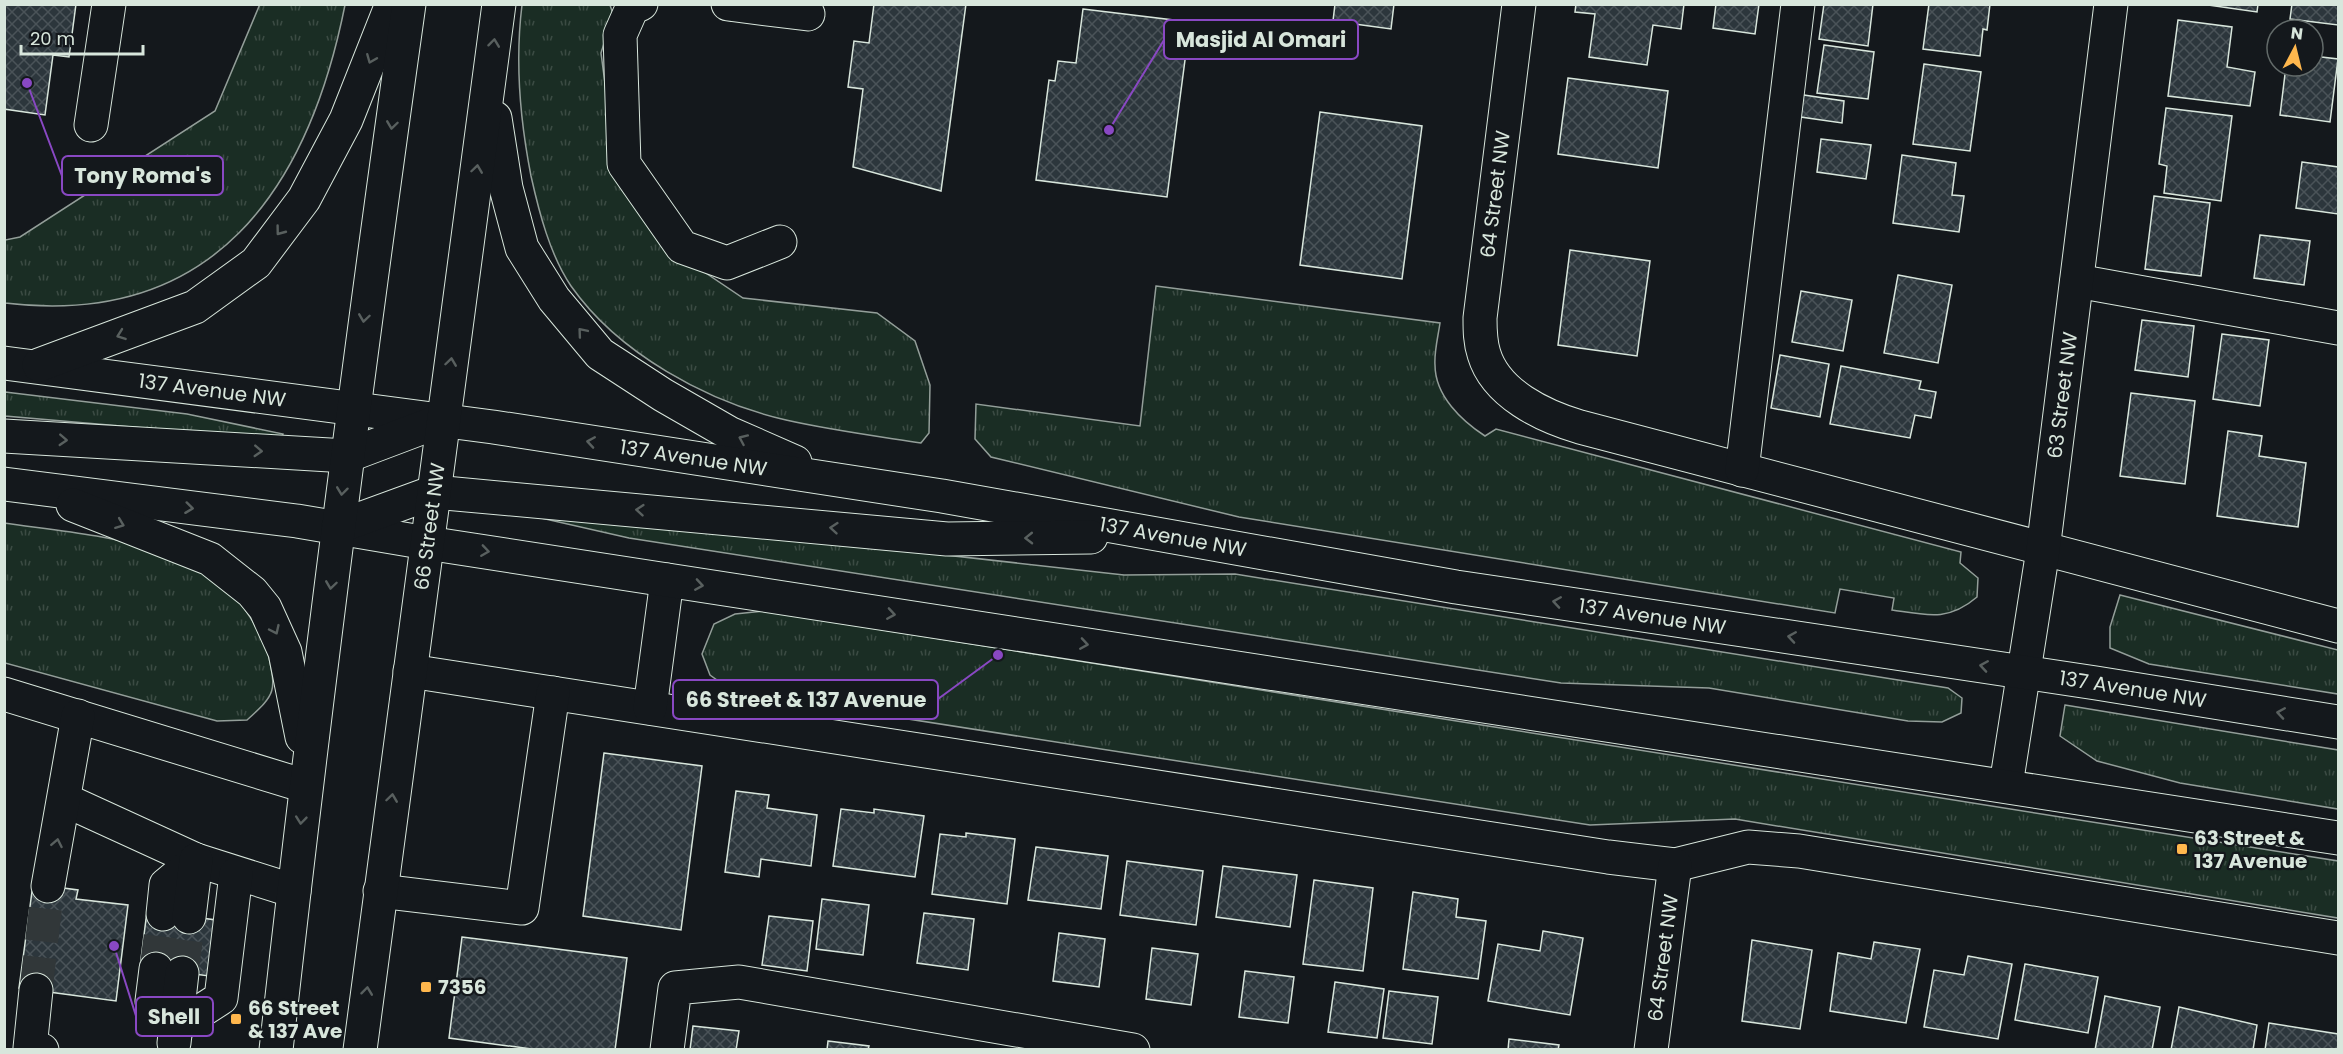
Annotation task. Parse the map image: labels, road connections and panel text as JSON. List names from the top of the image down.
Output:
{
  "streets": {
    "main road": [
      "64 Street NW",
      "137 Avenue NW",
      "63 Street NW",
      "66 Street NW"
    ]
  },
  "crossings": [
    ["137 Avenue NW", "63 Street NW"],
    ["137 Avenue NW", "66 Street NW"]
  ],
  "places": {
    "other": [
      "Tony Roma's",
      "Masjid Al Omari",
      "66 Street & 137 Avenue",
      "Shell"
    ],
    "transit": ["63 Street & 137 Avenue", "7356", "66 Street & 137 Ave"]
  },
  "scale_bar": "20 m",
  "north": "top"
}
